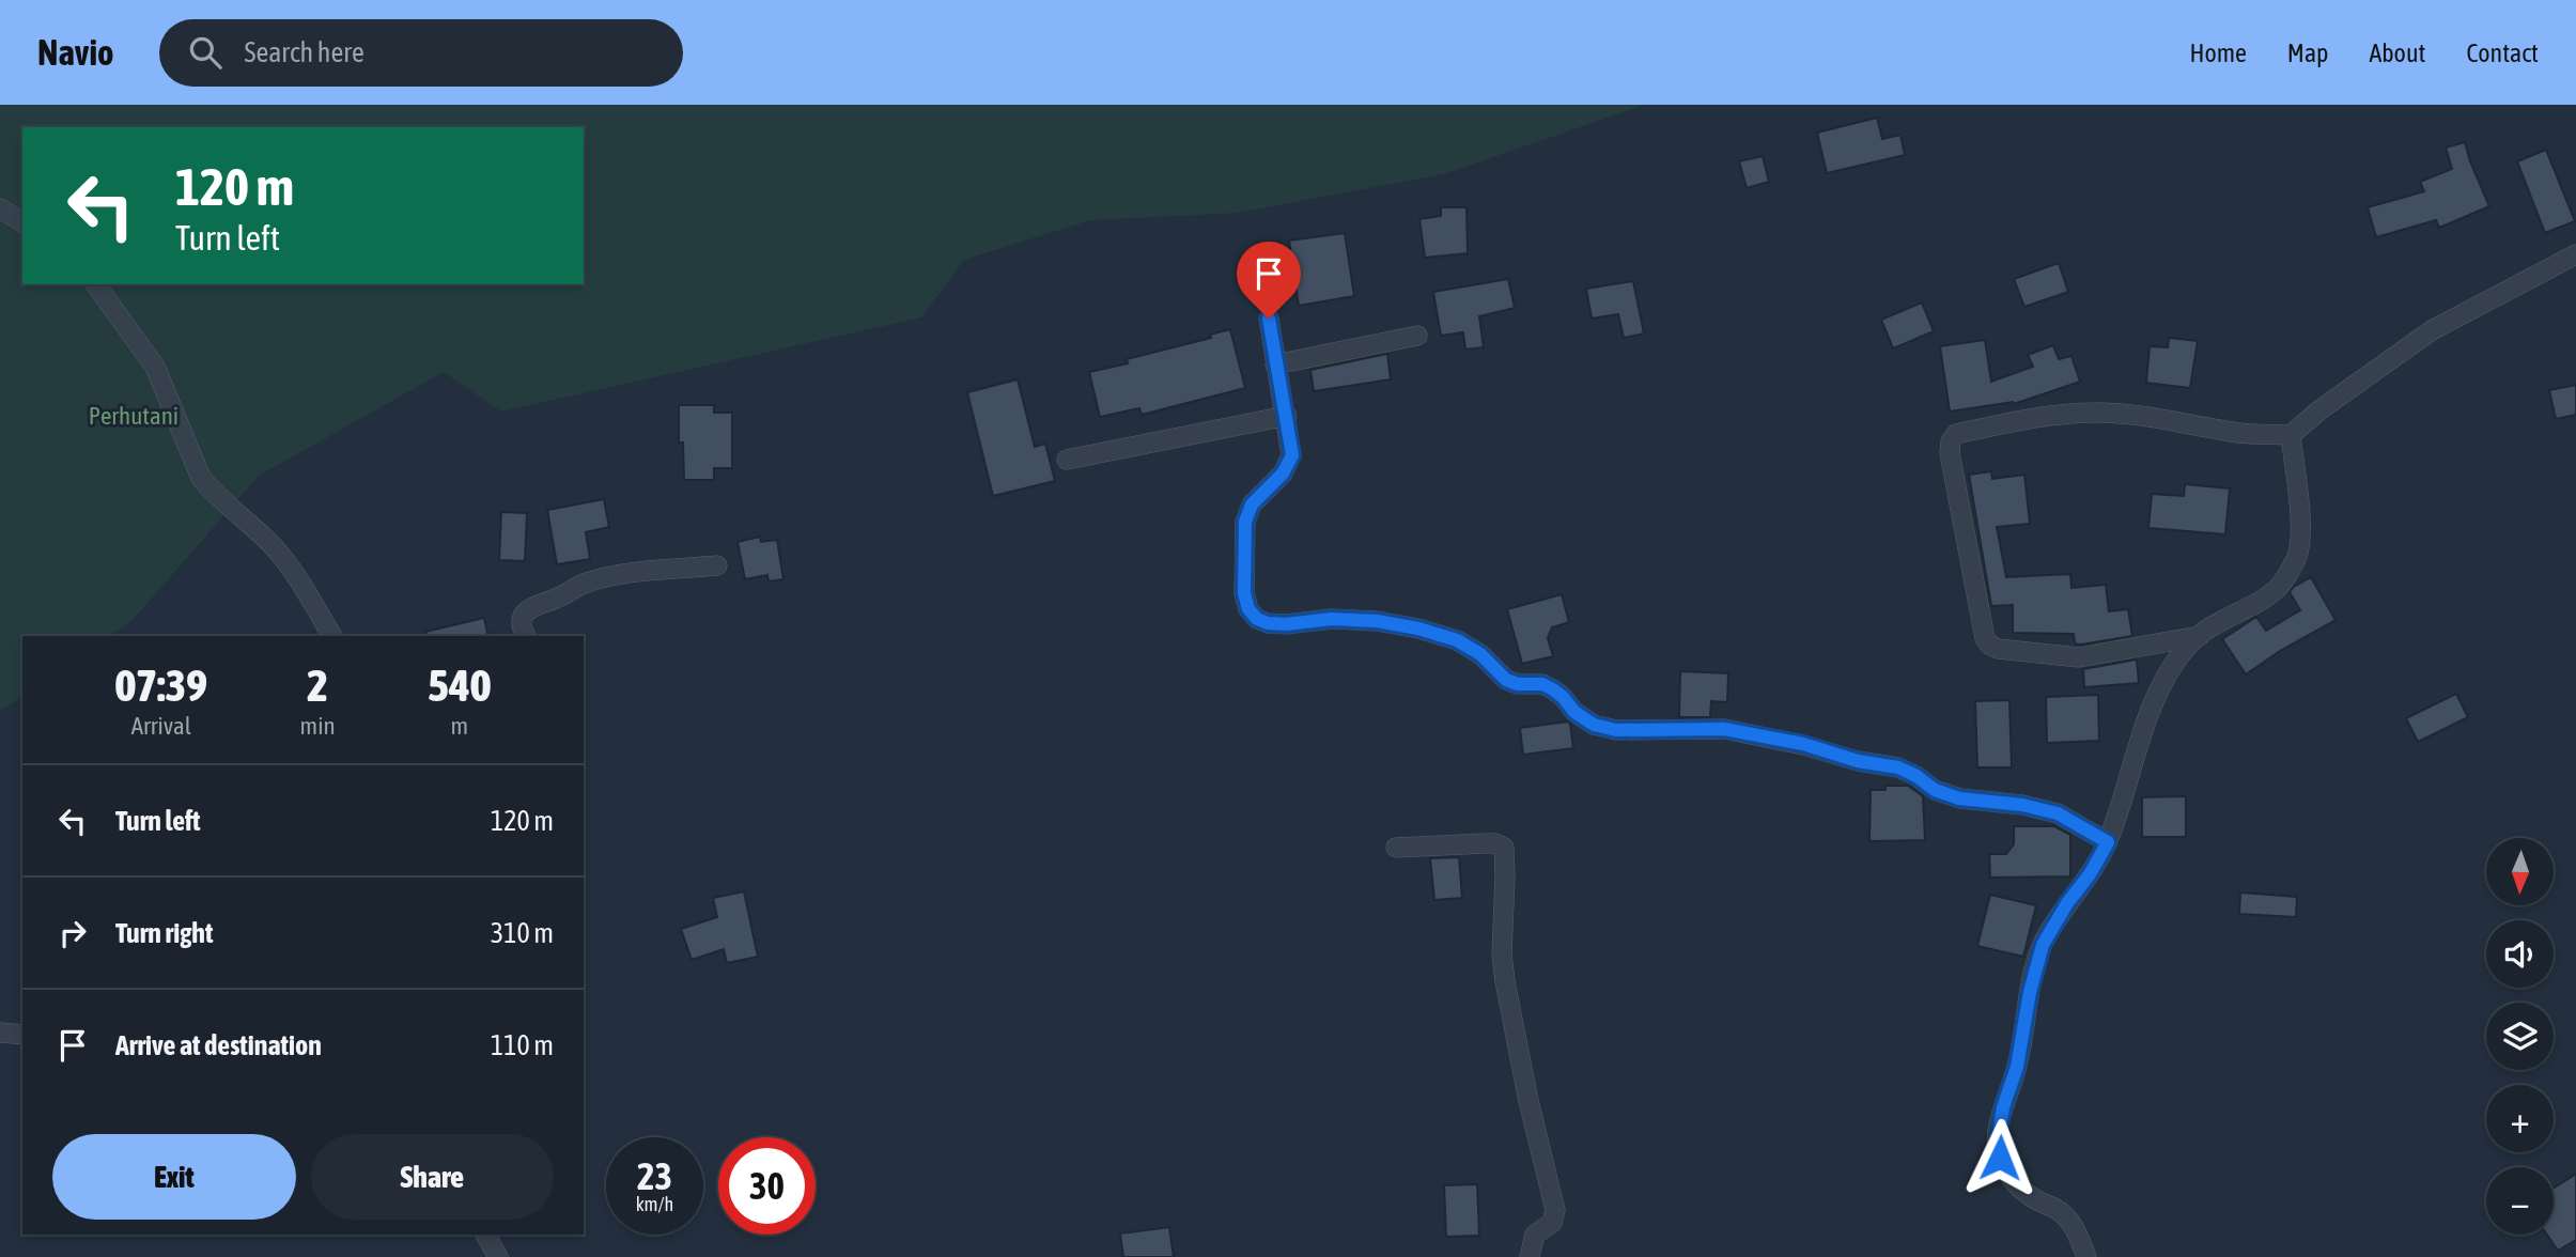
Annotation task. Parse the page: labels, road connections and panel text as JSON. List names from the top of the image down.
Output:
{
  "parks": ["Perhutani"],
  "north": "bottom",
  "page": {
    "header": "Navio",
    "search": "Search here",
    "nav": [
      "Home",
      "Map",
      "About",
      "Contact"
    ],
    "turn": ["120 m", "Turn left"],
    "eta": [
      "07:39",
      "Arrival",
      "2",
      "min",
      "540",
      "m"
    ],
    "list": [
      {
        "name": "Turn left",
        "value": "120 m"
      },
      {
        "name": "Turn right",
        "value": "310 m"
      },
      {
        "name": "Arrive at destination",
        "value": "110 m"
      }
    ],
    "map_buttons": ["+", "−"],
    "buttons": ["Exit", "Share"],
    "speed": "23 km/h",
    "limit": "30"
  }
}
